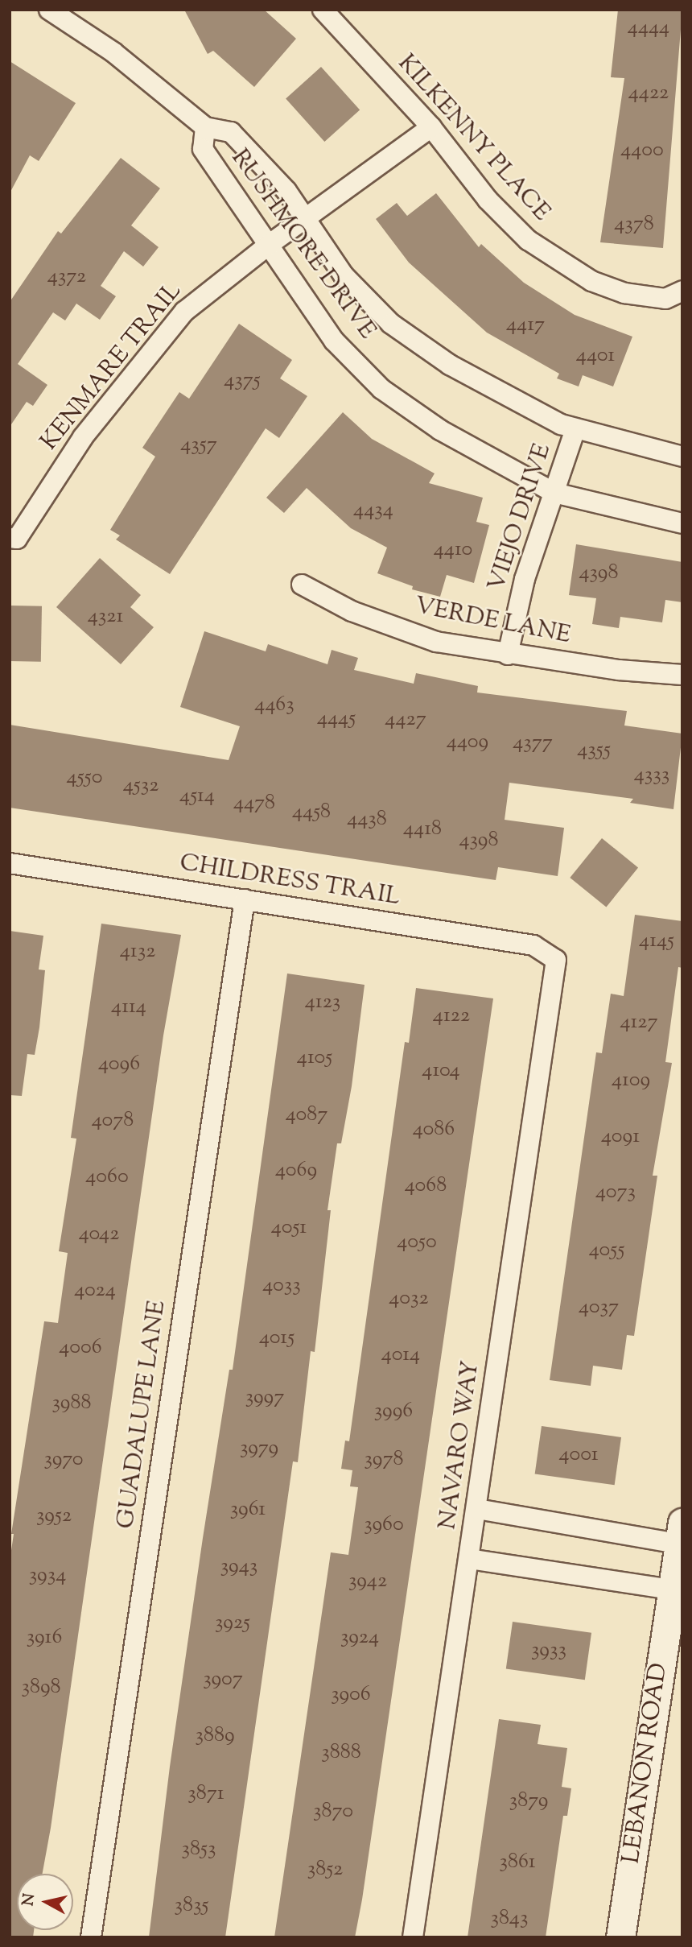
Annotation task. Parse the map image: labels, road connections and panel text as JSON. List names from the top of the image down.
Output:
{
  "streets": {
    "main road": ["LEBANON ROAD"],
    "street": [
      "KILKENNY PLACE",
      "RUSHMORE DRIVE",
      "KENMARE TRAIL",
      "VIEJO DRIVE",
      "VERDE LANE",
      "CHILDRESS TRAIL",
      "GUADALUPE LANE",
      "NAVARO WAY"
    ]
  },
  "crossings": [
    ["KILKENNY PLACE", "KENMARE TRAIL"],
    ["RUSHMORE DRIVE", "KENMARE TRAIL"],
    ["RUSHMORE DRIVE", "VIEJO DRIVE"],
    ["VIEJO DRIVE", "VERDE LANE"],
    ["CHILDRESS TRAIL", "GUADALUPE LANE"],
    ["CHILDRESS TRAIL", "NAVARO WAY"]
  ],
  "house_numbers": [
    "4444",
    "4422",
    "4400",
    "4378",
    "4372",
    "4417",
    "4401",
    "4375",
    "4357",
    "4434",
    "4410",
    "4398",
    "4321",
    "4463",
    "4445",
    "4427",
    "4409",
    "4377",
    "4355",
    "4333",
    "4550",
    "4532",
    "4514",
    "4478",
    "4458",
    "4438",
    "4418",
    "4398",
    "4145",
    "4132",
    "4123",
    "4114",
    "4122",
    "4127",
    "4105",
    "4096",
    "4104",
    "4109",
    "4087",
    "4078",
    "4086",
    "4091",
    "4069",
    "4060",
    "4068",
    "4073",
    "4051",
    "4042",
    "4050",
    "4055",
    "4033",
    "4024",
    "4032",
    "4037",
    "4015",
    "4006",
    "4014",
    "3997",
    "3988",
    "3996",
    "3979",
    "4001",
    "3970",
    "3978",
    "3961",
    "3952",
    "3960",
    "3943",
    "3934",
    "3942",
    "3925",
    "3916",
    "3924",
    "3933",
    "3907",
    "3898",
    "3906",
    "3889",
    "3888",
    "3871",
    "3879",
    "3870",
    "3853",
    "3861",
    "3852",
    "3835",
    "3843"
  ],
  "north": "left"
}
